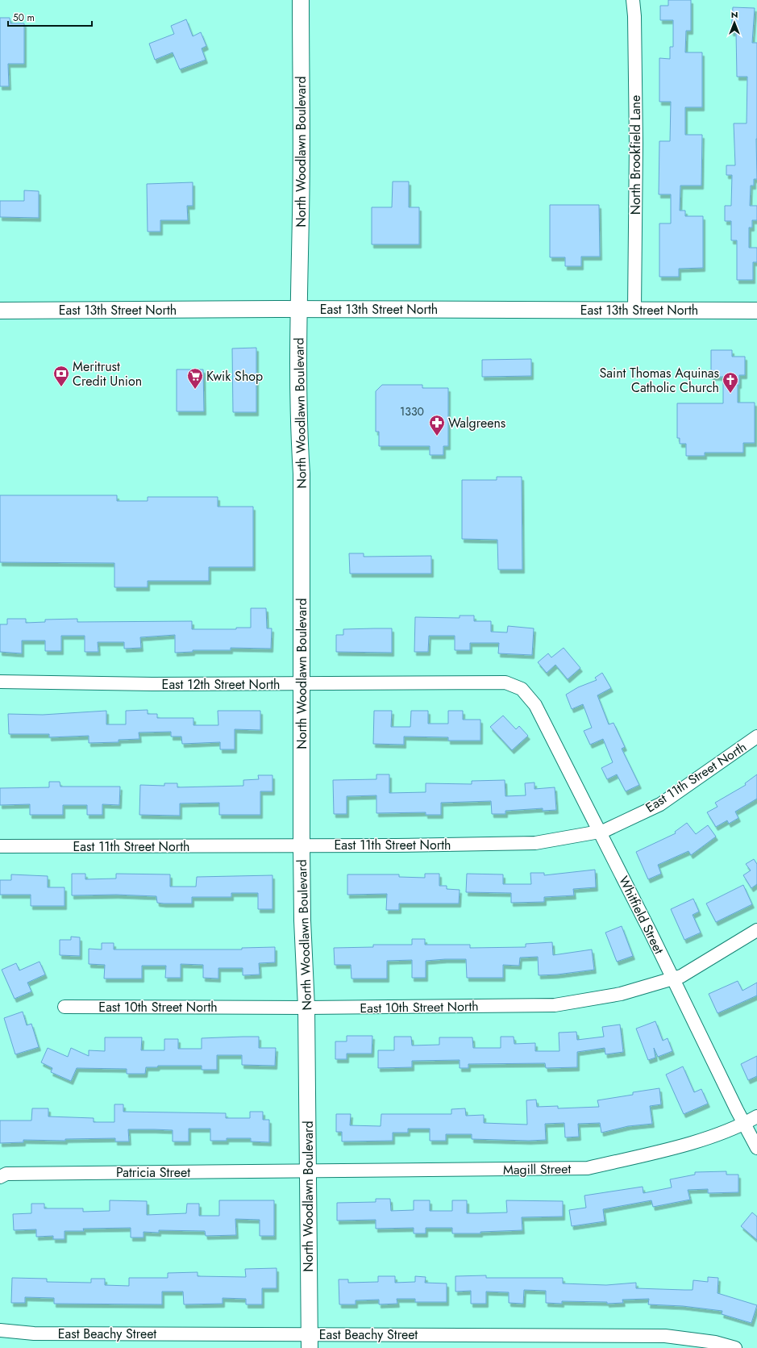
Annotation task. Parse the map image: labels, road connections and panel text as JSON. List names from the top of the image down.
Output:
{
  "streets": {
    "main road": ["North Woodlawn Boulevard", "East 13th Street North"],
    "street": [
      "North Brookfield Lane",
      "East 12th Street North",
      "East 11th Street North",
      "Whitfield Street",
      "East 10th Street North",
      "Magill Street",
      "Patricia Street",
      "East Beachy Street"
    ]
  },
  "crossings": [
    ["North Woodlawn Boulevard", "East 13th Street North"],
    ["North Woodlawn Boulevard", "East 12th Street North"],
    ["North Woodlawn Boulevard", "East 11th Street North"],
    ["North Woodlawn Boulevard", "East 10th Street North"],
    ["North Woodlawn Boulevard", "Magill Street"],
    ["North Woodlawn Boulevard", "Patricia Street"],
    ["North Woodlawn Boulevard", "East Beachy Street"],
    ["North Brookfield Lane", "East 13th Street North"],
    ["East 12th Street North", "Whitfield Street"],
    ["East 11th Street North", "Whitfield Street"],
    ["Whitfield Street", "East 10th Street North"],
    ["Whitfield Street", "Magill Street"],
    ["Magill Street", "Patricia Street"]
  ],
  "places": {
    "bank": ["Meritrust Credit Union"],
    "supermarket": ["Kwik Shop"],
    "church": ["Saint Thomas Aquinas Catholic Church"],
    "pharmacy": ["Walgreens"]
  },
  "house_numbers": ["1330"],
  "scale_bar": "50 m",
  "north": "top"
}
